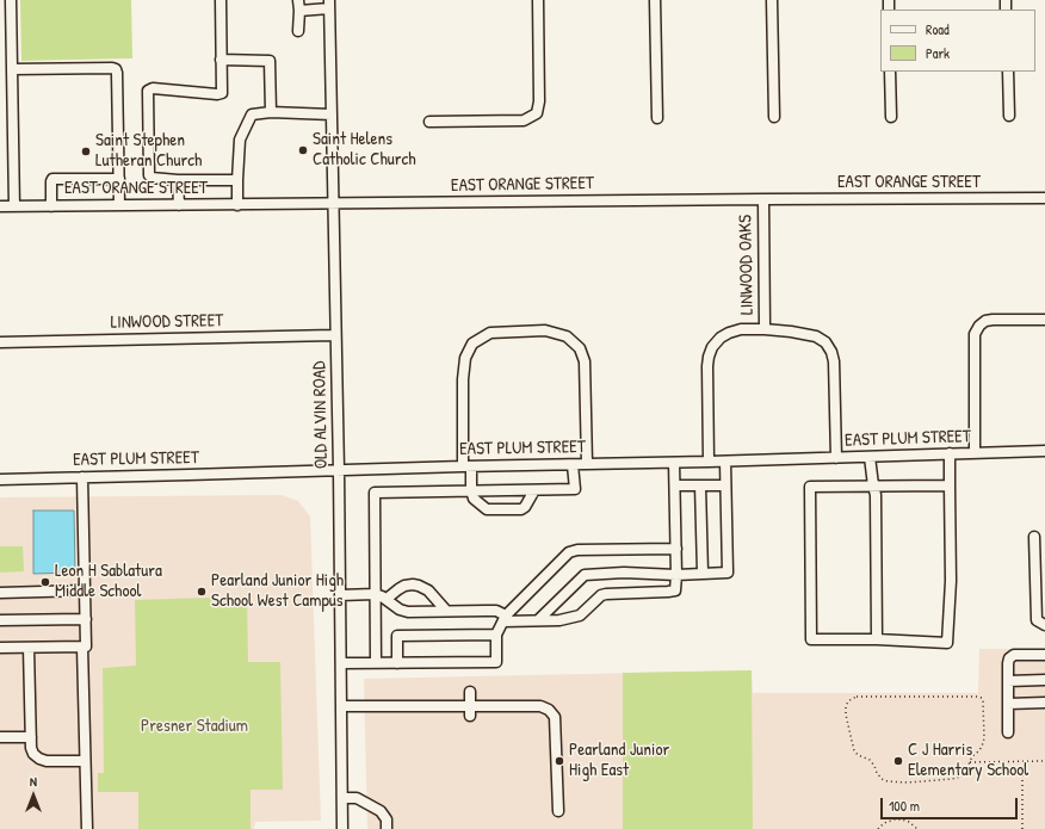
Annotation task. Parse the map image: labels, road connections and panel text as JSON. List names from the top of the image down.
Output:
{
  "streets": {
    "street": [
      "EAST ORANGE STREET",
      "LINWOOD OAKS",
      "LINWOOD STREET",
      "OLD ALVIN ROAD",
      "EAST PLUM STREET"
    ]
  },
  "crossings": [
    ["EAST ORANGE STREET", "LINWOOD OAKS"],
    ["EAST ORANGE STREET", "OLD ALVIN ROAD"],
    ["LINWOOD STREET", "OLD ALVIN ROAD"],
    ["OLD ALVIN ROAD", "EAST PLUM STREET"]
  ],
  "parks": ["Presner Stadium"],
  "places": [
    "Saint Helens Catholic Church",
    "Saint Stephen Lutheran Church",
    "Leon H Sablatura Middle School",
    "Pearland Junior High School West Campus",
    "Pearland Junior High East",
    "C J Harris Elementary School"
  ],
  "legend": ["Road", "Park"],
  "scale_bar": "100 m",
  "north": "top"
}
